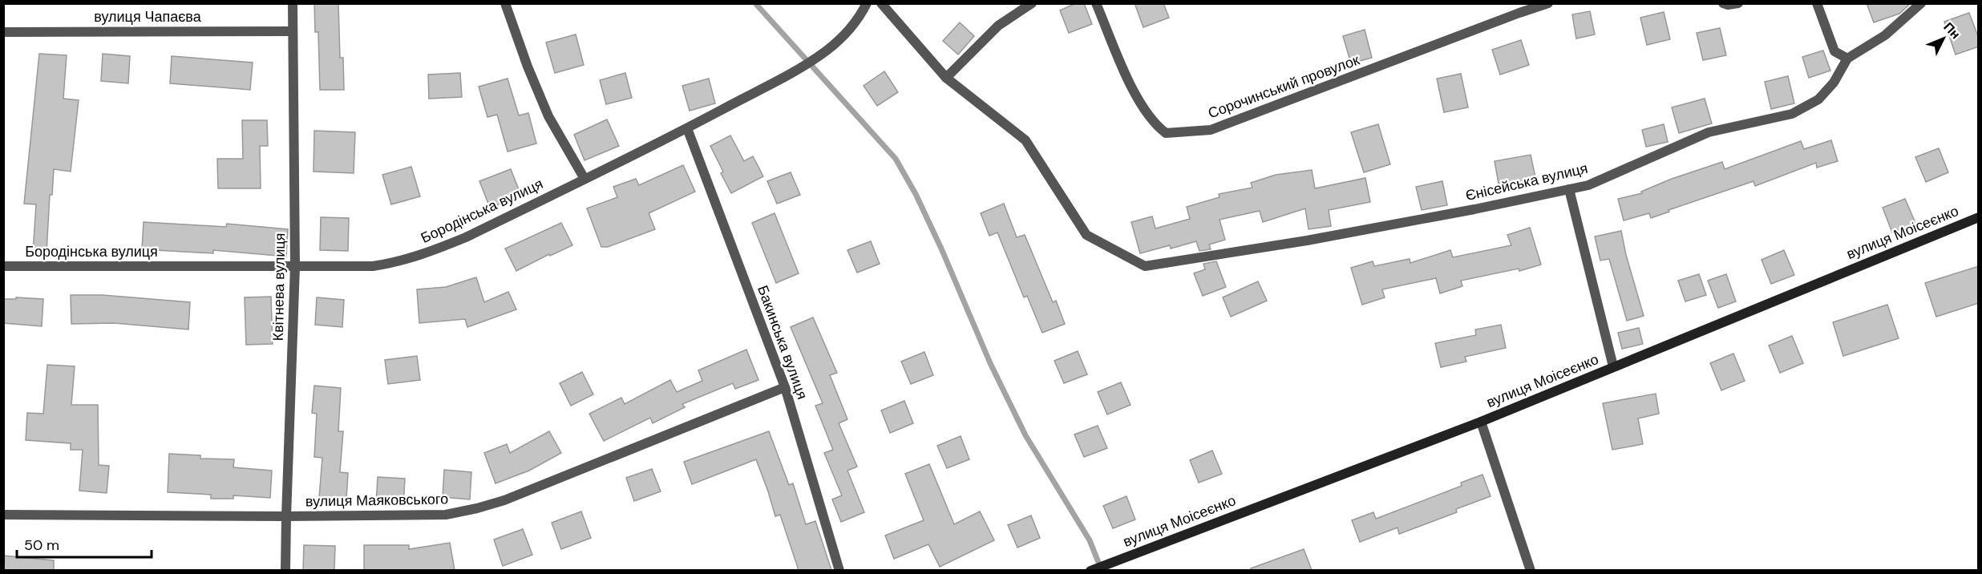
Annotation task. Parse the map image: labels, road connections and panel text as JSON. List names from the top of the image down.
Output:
{
  "streets": {
    "street": [
      "вулиця Чапаєва",
      "Сорочинський провулок",
      "Єнісейська вулиця",
      "Бородінська вулиця",
      "вулиця Моісеєнко",
      "Квітнева вулиця",
      "Бакинська вулиця",
      "вулиця Маяковського"
    ]
  },
  "crossings": [
    ["вулиця Чапаєва", "Квітнева вулиця"],
    ["Бородінська вулиця", "Квітнева вулиця"],
    ["Бородінська вулиця", "Бакинська вулиця"],
    ["Квітнева вулиця", "вулиця Маяковського"],
    ["Бакинська вулиця", "вулиця Маяковського"]
  ],
  "scale_bar": "50 m",
  "north": "top right"
}
